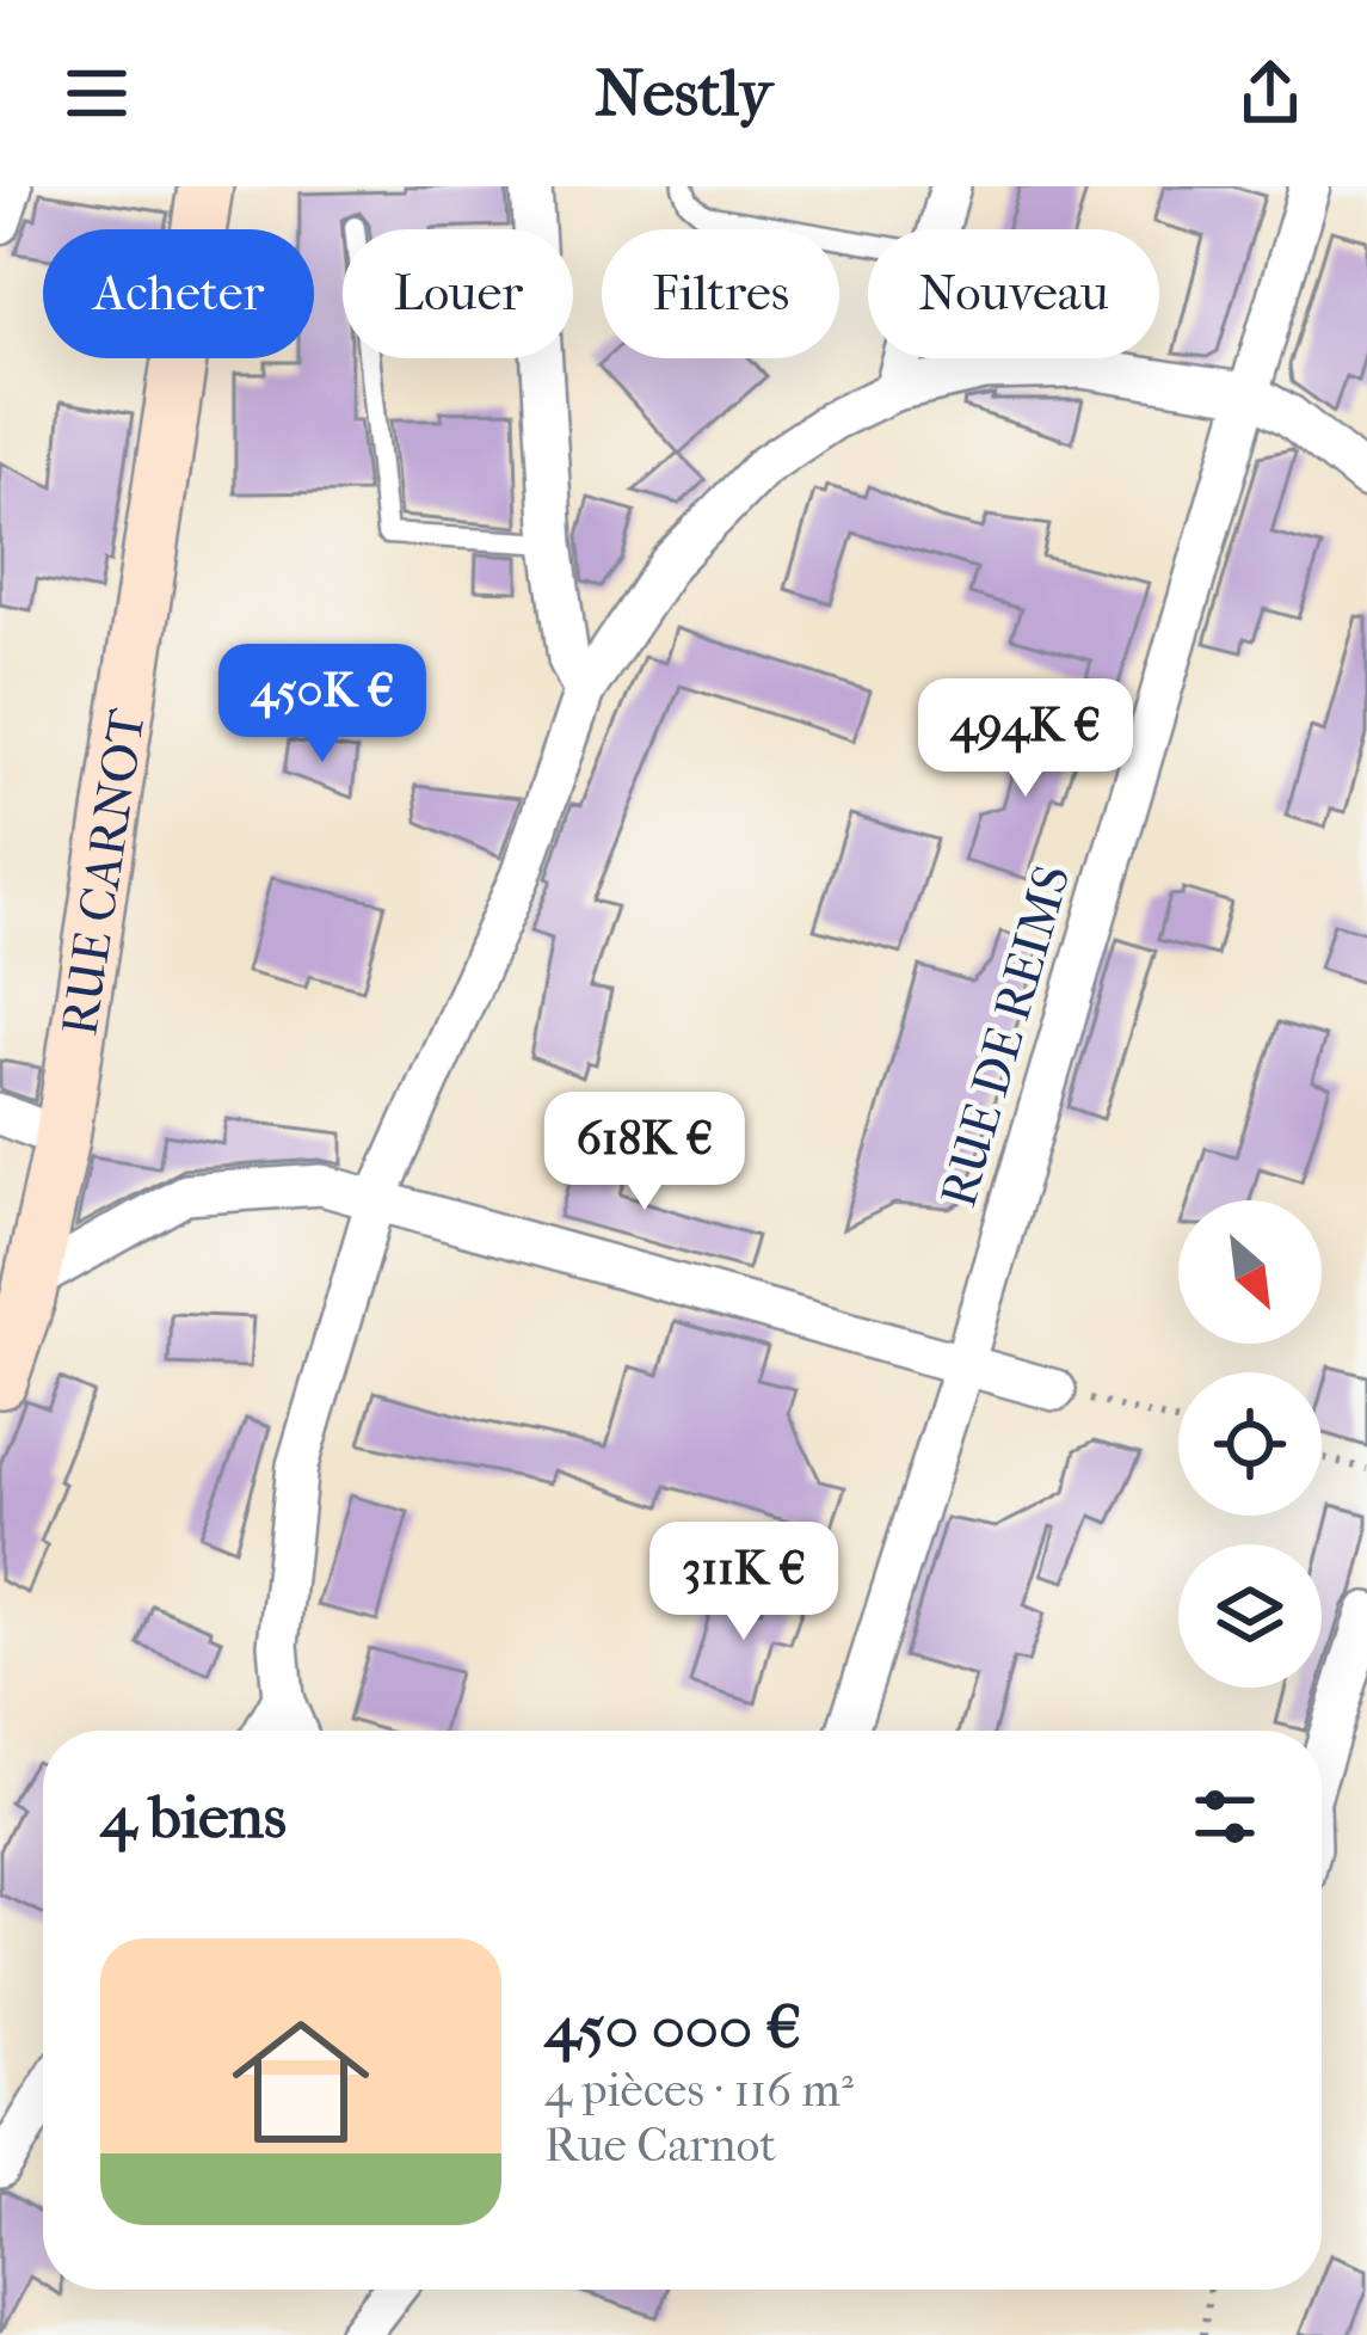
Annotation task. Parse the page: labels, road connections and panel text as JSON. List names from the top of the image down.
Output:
{
  "streets": {
    "street": ["RUE CARNOT", "RUE DE REIMS"]
  },
  "north": "bottom right",
  "page": {
    "header": "Nestly",
    "chip": [
      "Acheter",
      "Louer",
      "Filtres",
      "Nouveau"
    ],
    "price": [
      "450K €",
      "494K €",
      "618K €",
      "311K €"
    ],
    "heading": "4 biens",
    "list": [
      {
        "name": "450 000 €",
        "note": "4 pièces · 116 m² · Rue Carnot"
      }
    ]
  }
}
